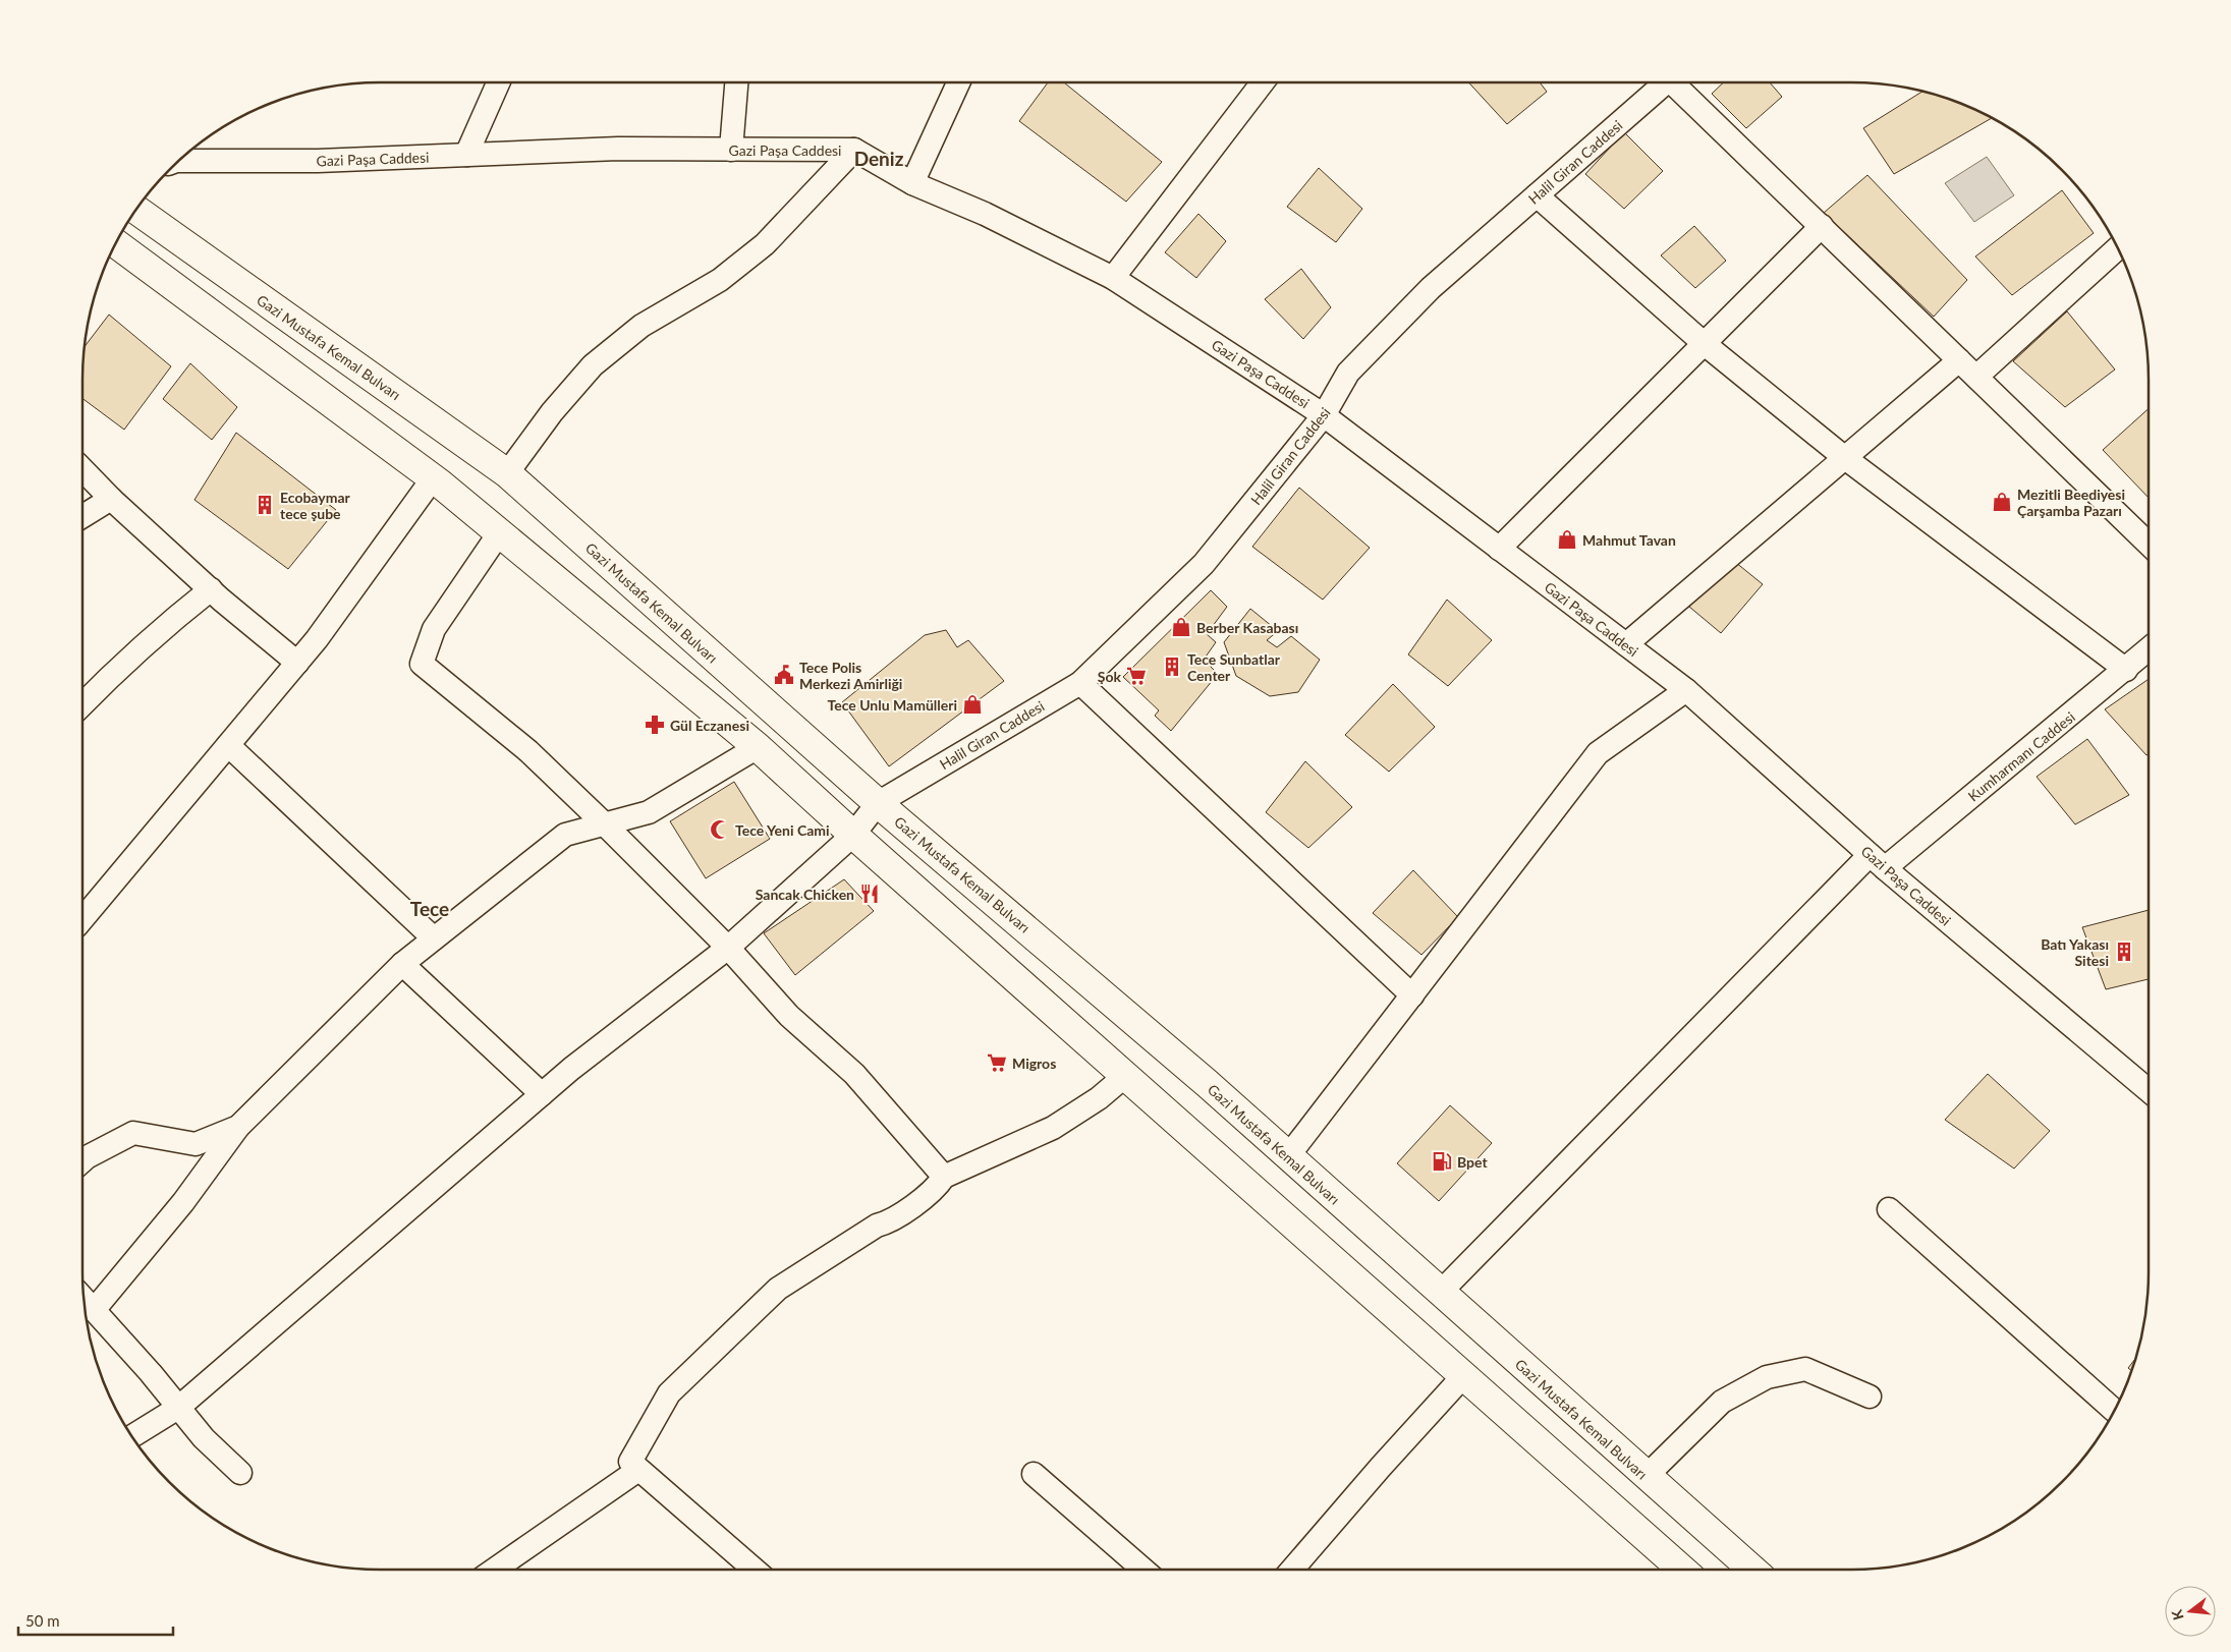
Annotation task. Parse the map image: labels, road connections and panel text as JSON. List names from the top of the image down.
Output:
{
  "streets": {
    "highway": ["Gazi Mustafa Kemal Bulvarı"],
    "street": ["Gazi Paşa Caddesi", "Halil Giran Caddesi", "Kumharmanı Caddesi"]
  },
  "crossings": [
    ["Gazi Paşa Caddesi", "Halil Giran Caddesi"],
    ["Gazi Paşa Caddesi", "Kumharmanı Caddesi"],
    ["Halil Giran Caddesi", "Gazi Mustafa Kemal Bulvarı"],
    ["Gazi Mustafa Kemal Bulvarı", "Kumharmanı Caddesi"]
  ],
  "districts": ["Deniz", "Tece"],
  "places": {
    "shop": [
      "Mezitli Beediyesi Çarşamba Pazarı",
      "Mahmut Tavan",
      "Berber Kasabası",
      "Tece Unlu Mamülleri"
    ],
    "building": ["Ecobaymar tece şube", "Tece Sunbatlar Center", "Batı Yakası Sitesi"],
    "public building": ["Tece Polis Merkezi Amirliği"],
    "supermarket": ["Şok", "Migros"],
    "pharmacy": ["Gül Eczanesi"],
    "mosque": ["Tece Yeni Cami"],
    "restaurant": ["Sancak Chicken"],
    "fuel station": ["Bpet"]
  },
  "scale_bar": "50 m",
  "north": "left"
}
